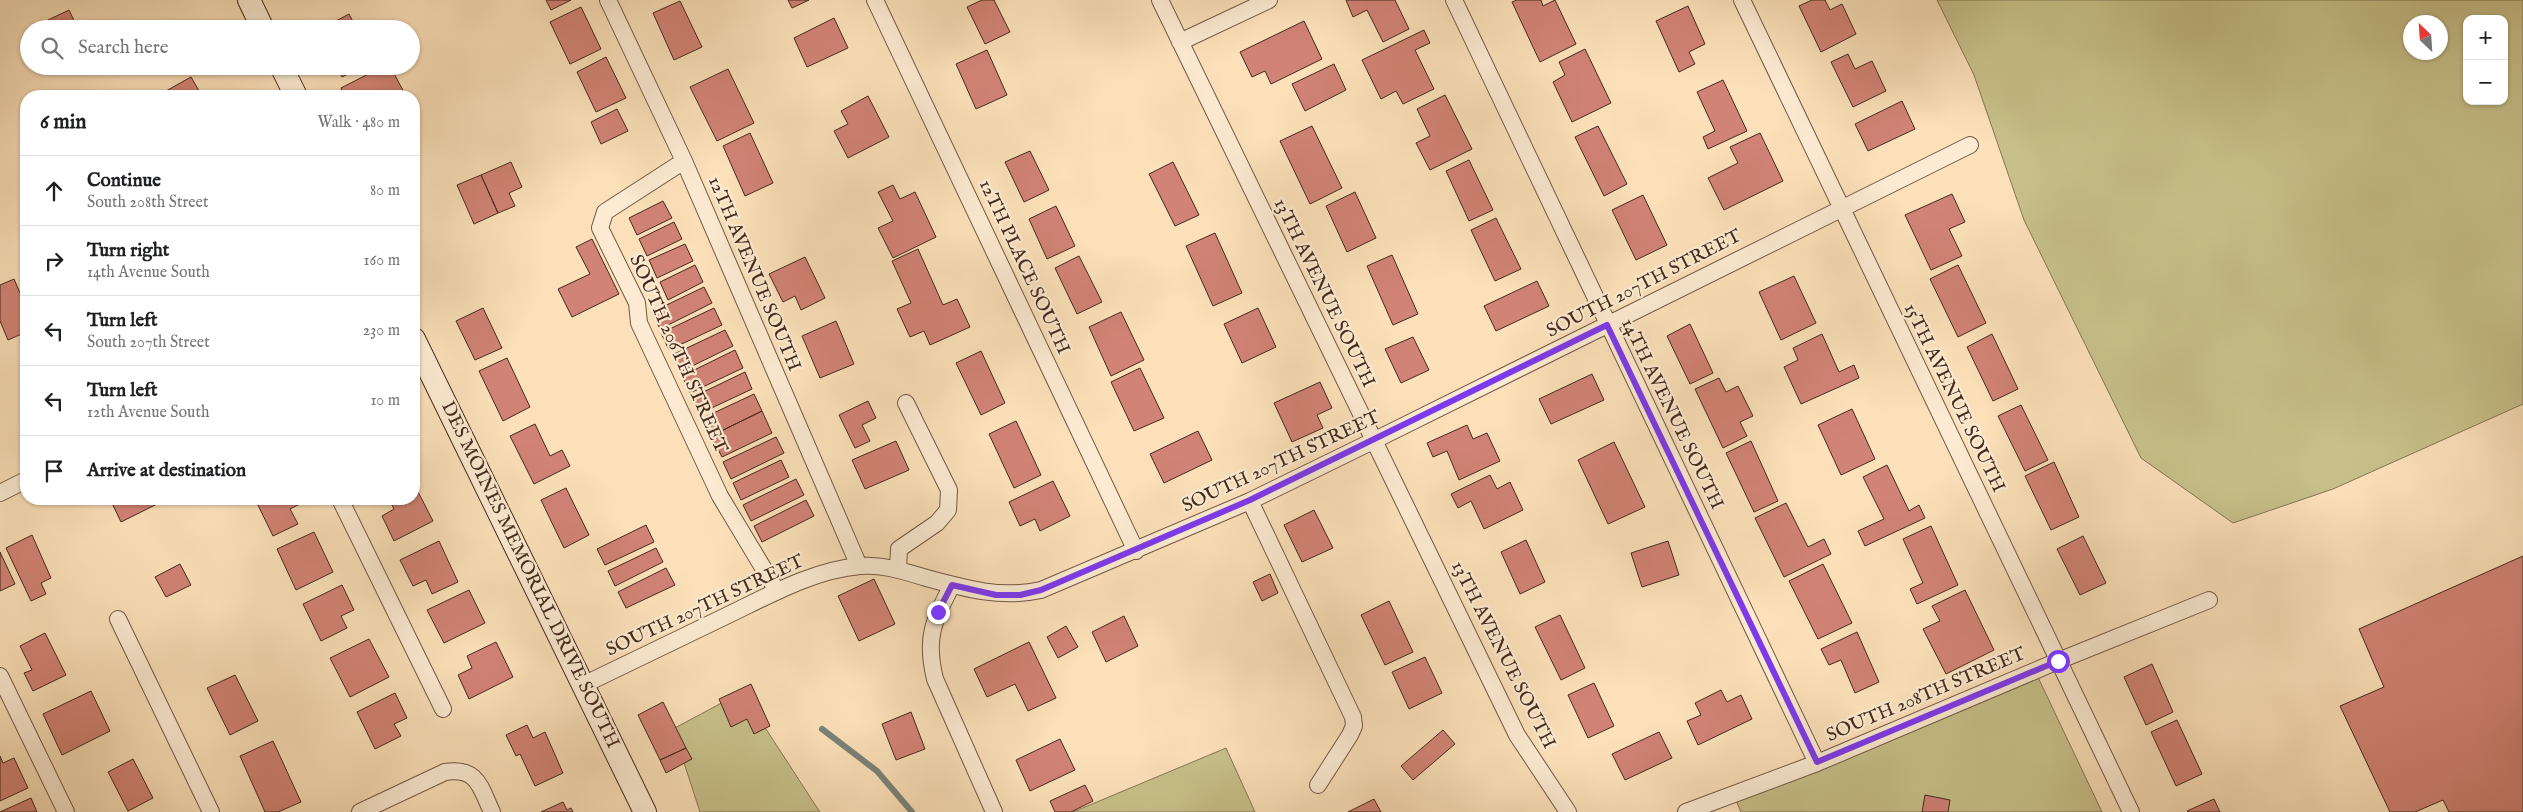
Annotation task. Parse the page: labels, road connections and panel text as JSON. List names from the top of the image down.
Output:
{
  "streets": {
    "main road": ["DES MOINES MEMORIAL DRIVE SOUTH"],
    "street": [
      "12TH PLACE SOUTH",
      "12TH AVENUE SOUTH",
      "SOUTH 207TH STREET",
      "13TH AVENUE SOUTH",
      "SOUTH 206TH STREET",
      "15TH AVENUE SOUTH",
      "14TH AVENUE SOUTH",
      "SOUTH 208TH STREET"
    ]
  },
  "crossings": [
    ["12TH PLACE SOUTH", "SOUTH 207TH STREET"],
    ["12TH AVENUE SOUTH", "SOUTH 207TH STREET"],
    ["12TH AVENUE SOUTH", "SOUTH 206TH STREET"],
    ["SOUTH 207TH STREET", "13TH AVENUE SOUTH"],
    ["SOUTH 207TH STREET", "SOUTH 206TH STREET"],
    ["SOUTH 207TH STREET", "15TH AVENUE SOUTH"],
    ["SOUTH 207TH STREET", "14TH AVENUE SOUTH"],
    ["SOUTH 207TH STREET", "DES MOINES MEMORIAL DRIVE SOUTH"],
    ["15TH AVENUE SOUTH", "SOUTH 208TH STREET"],
    ["14TH AVENUE SOUTH", "SOUTH 208TH STREET"]
  ],
  "north": "top left",
  "page": {
    "map_buttons": ["+", "−"],
    "search": "Search here",
    "heading": ["6 min", "Walk · 480 m"],
    "list": [
      ["Continue", "South 208th Street", "80 m"],
      ["Turn right", "14th Avenue South", "160 m"],
      ["Turn left", "South 207th Street", "230 m"],
      ["Turn left", "12th Avenue South", "10 m"],
      "Arrive at destination"
    ]
  }
}
